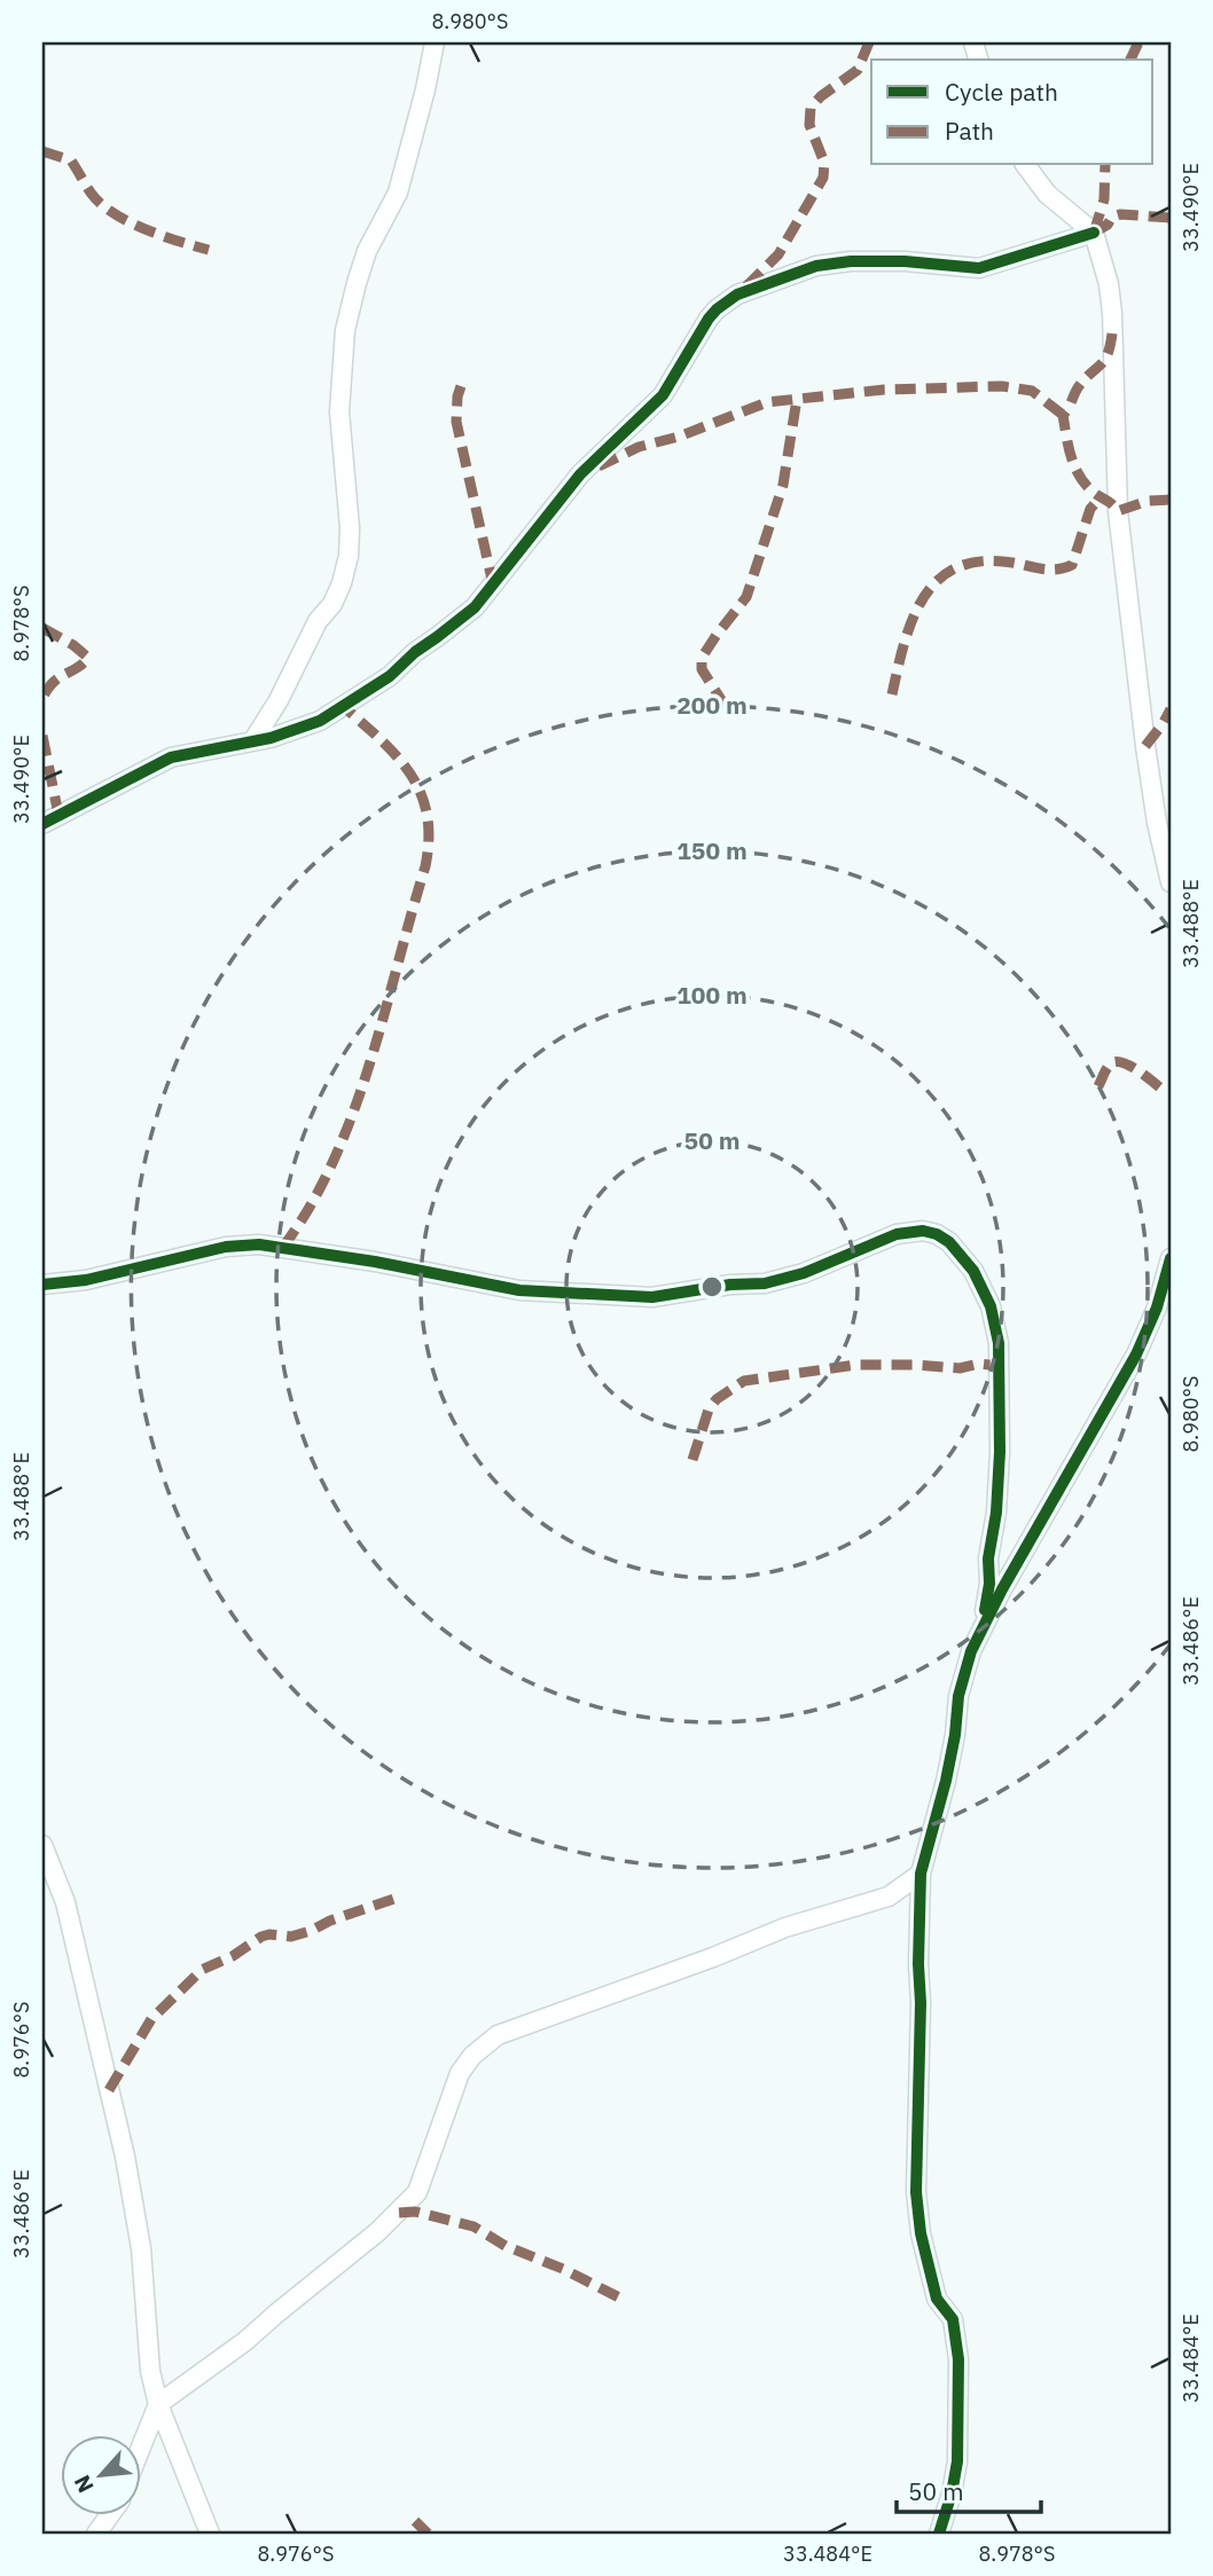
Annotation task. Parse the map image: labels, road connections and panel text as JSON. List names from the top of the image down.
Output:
{
  "legend": ["Cycle path", "Path"],
  "scale_bar": "50 m",
  "north": "bottom left",
  "coordinates": [
    "8.980°S",
    "33.490°E",
    "8.978°S",
    "33.488°E",
    "33.486°E",
    "8.976°S",
    "33.484°E"
  ],
  "rings": [
    "200 m",
    "150 m",
    "100 m",
    "50 m"
  ]
}
